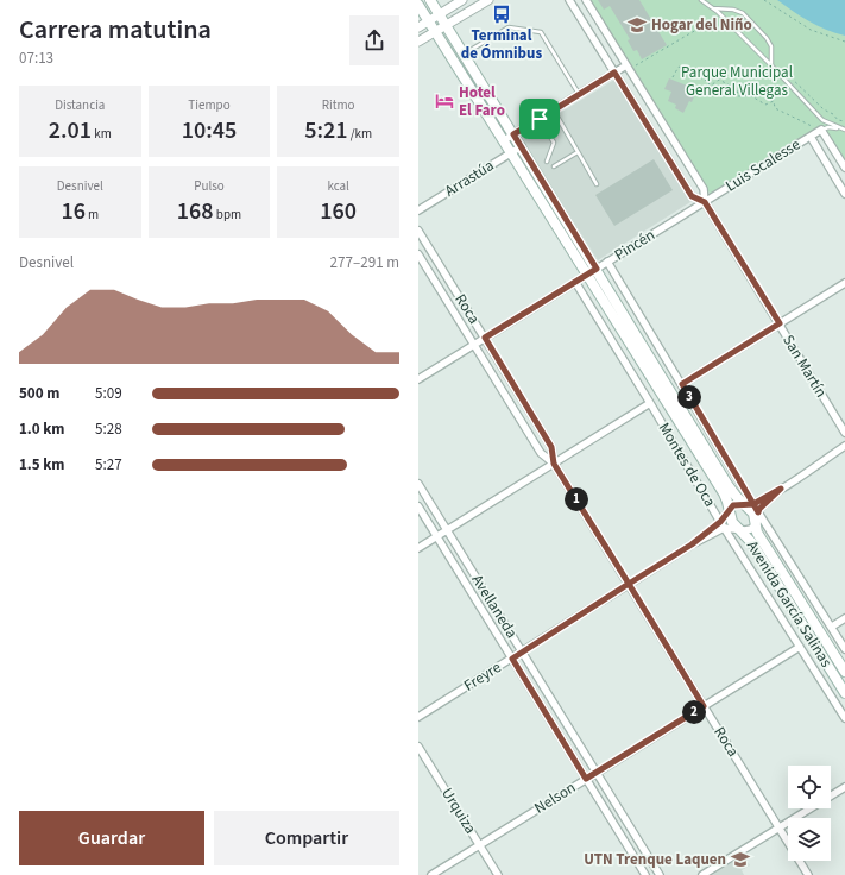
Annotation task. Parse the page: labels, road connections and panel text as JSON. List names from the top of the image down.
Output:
{
  "streets": {
    "main road": ["Avenida García Salinas"],
    "street": [
      "Luis Scalesse",
      "Arrastúa",
      "Pincén",
      "Roca",
      "San Martín",
      "Montes de Oca",
      "Avellaneda",
      "Freyre",
      "Nelson",
      "Urquiza"
    ]
  },
  "crossings": [
    ["Luis Scalesse", "Pincén"],
    ["Luis Scalesse", "San Martín"],
    ["Arrastúa", "San Martín"],
    ["Arrastúa", "Avenida García Salinas"],
    ["Pincén", "Roca"],
    ["Pincén", "San Martín"],
    ["Pincén", "Montes de Oca"],
    ["Pincén", "Avenida García Salinas"],
    ["Roca", "Freyre"],
    ["Roca", "Nelson"],
    ["Montes de Oca", "Freyre"],
    ["Montes de Oca", "Nelson"],
    ["Avenida García Salinas", "Freyre"],
    ["Avellaneda", "Freyre"],
    ["Avellaneda", "Nelson"],
    ["Nelson", "Urquiza"]
  ],
  "parks": ["Parque Municipal General Villegas"],
  "places": {
    "bus stop": ["Terminal de Ómnibus"],
    "school or university": ["Hogar del Niño", "UTN Trenque Laquen"],
    "hotel": ["Hotel El Faro"]
  },
  "page": {
    "heading": ["Carrera matutina", "07:13"],
    "stats": [
      ["Distancia", "2.01 km"],
      ["Tiempo", "10:45"],
      ["Ritmo", "5:21 /km"],
      ["Desnivel", "16 m"],
      ["Pulso", "168 bpm"],
      ["kcal", "160"]
    ],
    "chart": ["Desnivel", "277–291 m"],
    "list": [
      {
        "name": "500 m",
        "note": "5:09"
      },
      {
        "name": "1.0 km",
        "note": "5:28"
      },
      {
        "name": "1.5 km",
        "note": "5:27"
      }
    ],
    "pins": ["3", "1", "2"],
    "buttons": ["Guardar", "Compartir"]
  }
}
